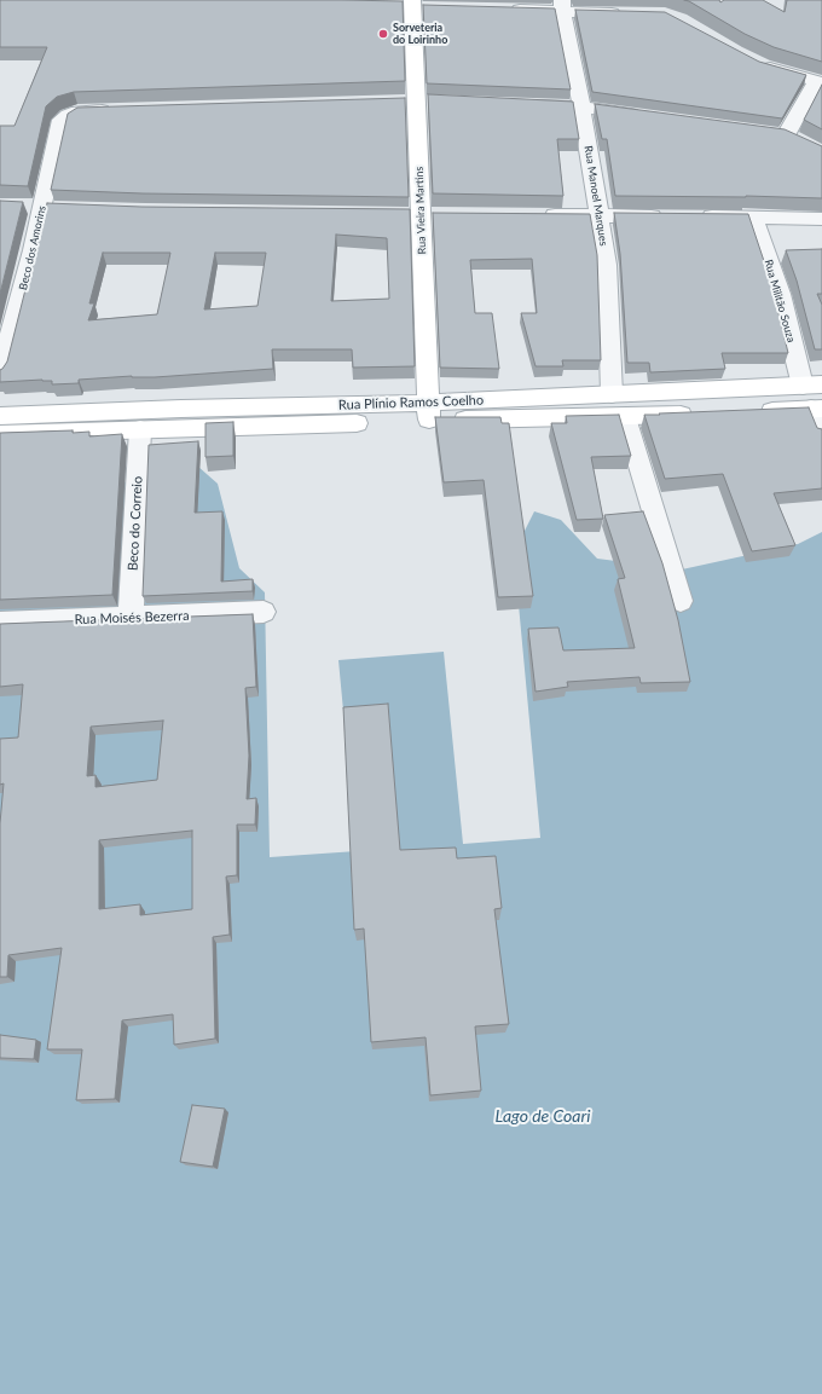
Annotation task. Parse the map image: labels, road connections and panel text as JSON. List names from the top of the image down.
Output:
{
  "streets": {
    "main road": ["Rua Vieira Martins", "Rua Plínio Ramos Coelho"],
    "street": [
      "Rua Manoel Marques",
      "Beco dos Amorins",
      "Rua Militão Souza",
      "Beco do Correio",
      "Rua Moisés Bezerra"
    ]
  },
  "crossings": [
    ["Rua Manoel Marques", "Rua Plínio Ramos Coelho"],
    ["Rua Vieira Martins", "Rua Plínio Ramos Coelho"],
    ["Rua Militão Souza", "Rua Plínio Ramos Coelho"],
    ["Rua Plínio Ramos Coelho", "Beco do Correio"],
    ["Beco do Correio", "Rua Moisés Bezerra"]
  ],
  "water": ["Lago de Coari"],
  "places": ["Sorveteria do Loirinho"]
}
